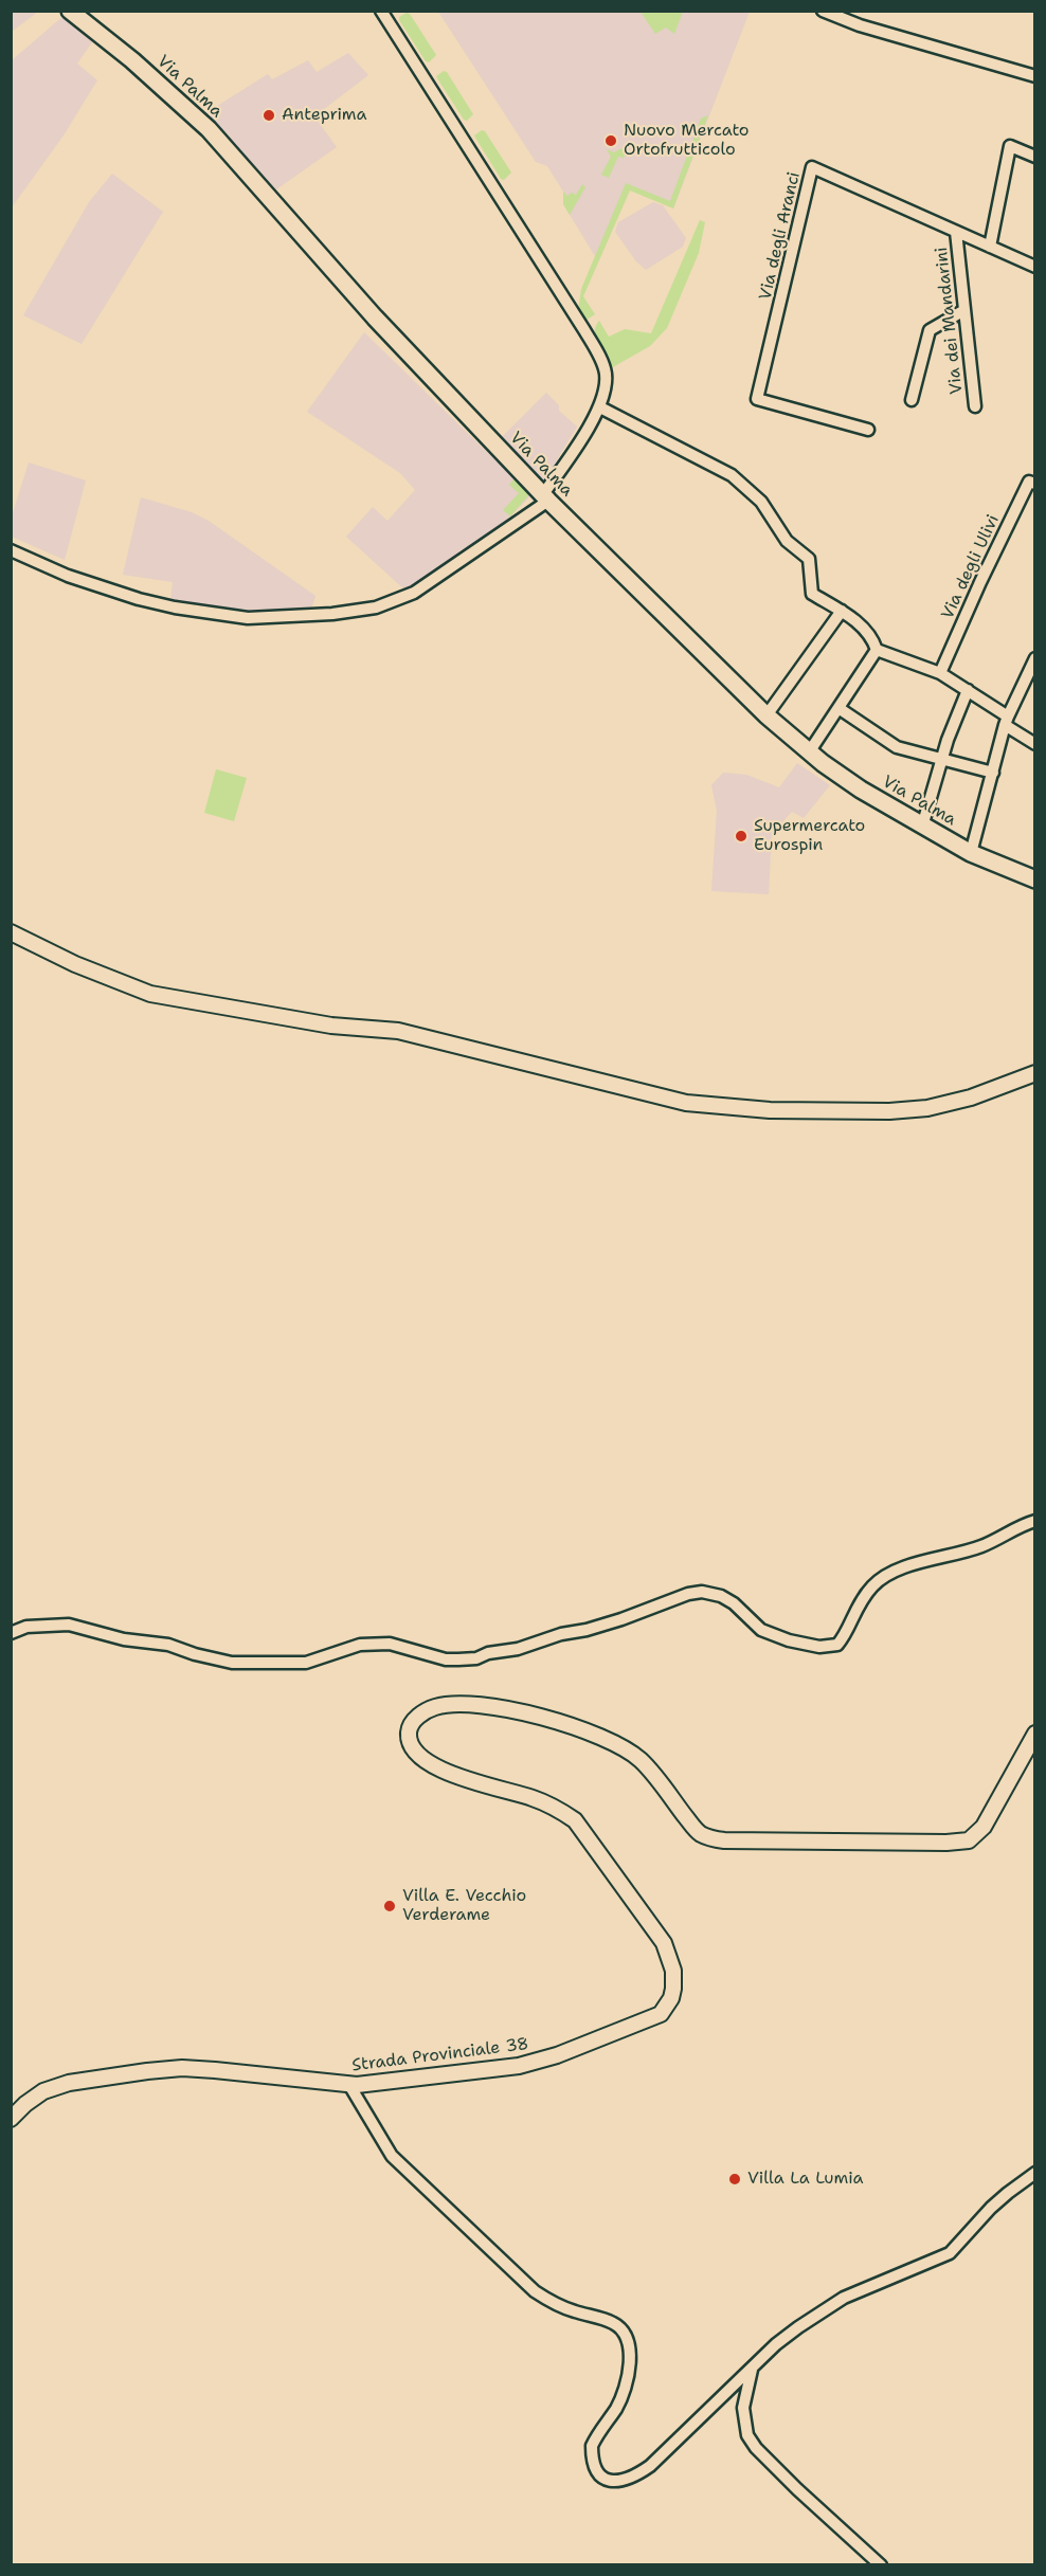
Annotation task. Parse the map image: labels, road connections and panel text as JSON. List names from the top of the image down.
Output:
{
  "streets": {
    "main road": ["Via Palma"],
    "street": [
      "Via degli Aranci",
      "Via dei Mandarini",
      "Via degli Ulivi",
      "Strada Provinciale 38"
    ]
  },
  "crossings": [
    ["Via degli Aranci", "Via dei Mandarini"]
  ],
  "places": [
    "Anteprima",
    "Nuovo Mercato Ortofrutticolo",
    "Supermercato Eurospin",
    "Villa E. Vecchio Verderame",
    "Villa La Lumia"
  ]
}
